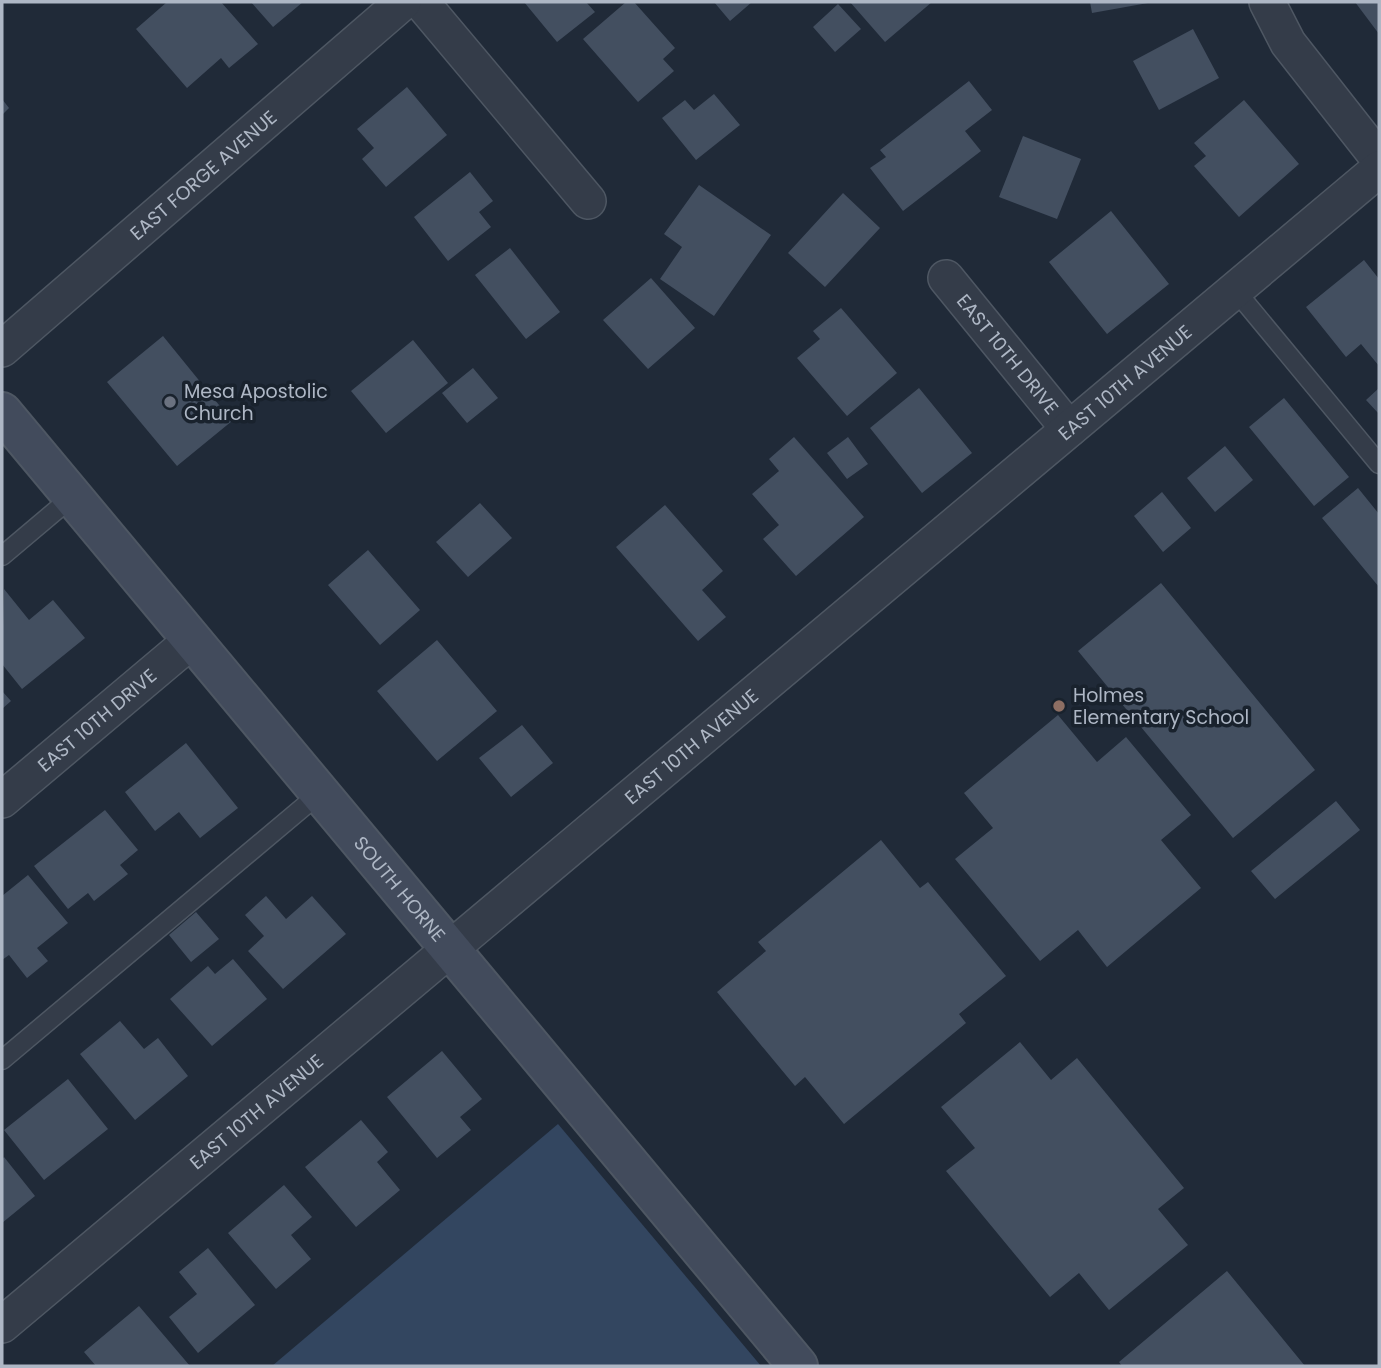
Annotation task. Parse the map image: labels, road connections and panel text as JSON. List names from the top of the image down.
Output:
{
  "streets": {
    "street": [
      "EAST FORGE AVENUE",
      "EAST 10TH DRIVE",
      "EAST 10TH AVENUE",
      "SOUTH HORNE"
    ]
  },
  "crossings": [
    ["EAST 10TH DRIVE", "EAST 10TH AVENUE"],
    ["EAST 10TH DRIVE", "SOUTH HORNE"],
    ["EAST 10TH AVENUE", "SOUTH HORNE"]
  ],
  "places": ["Mesa Apostolic Church", "Holmes Elementary School"]
}
